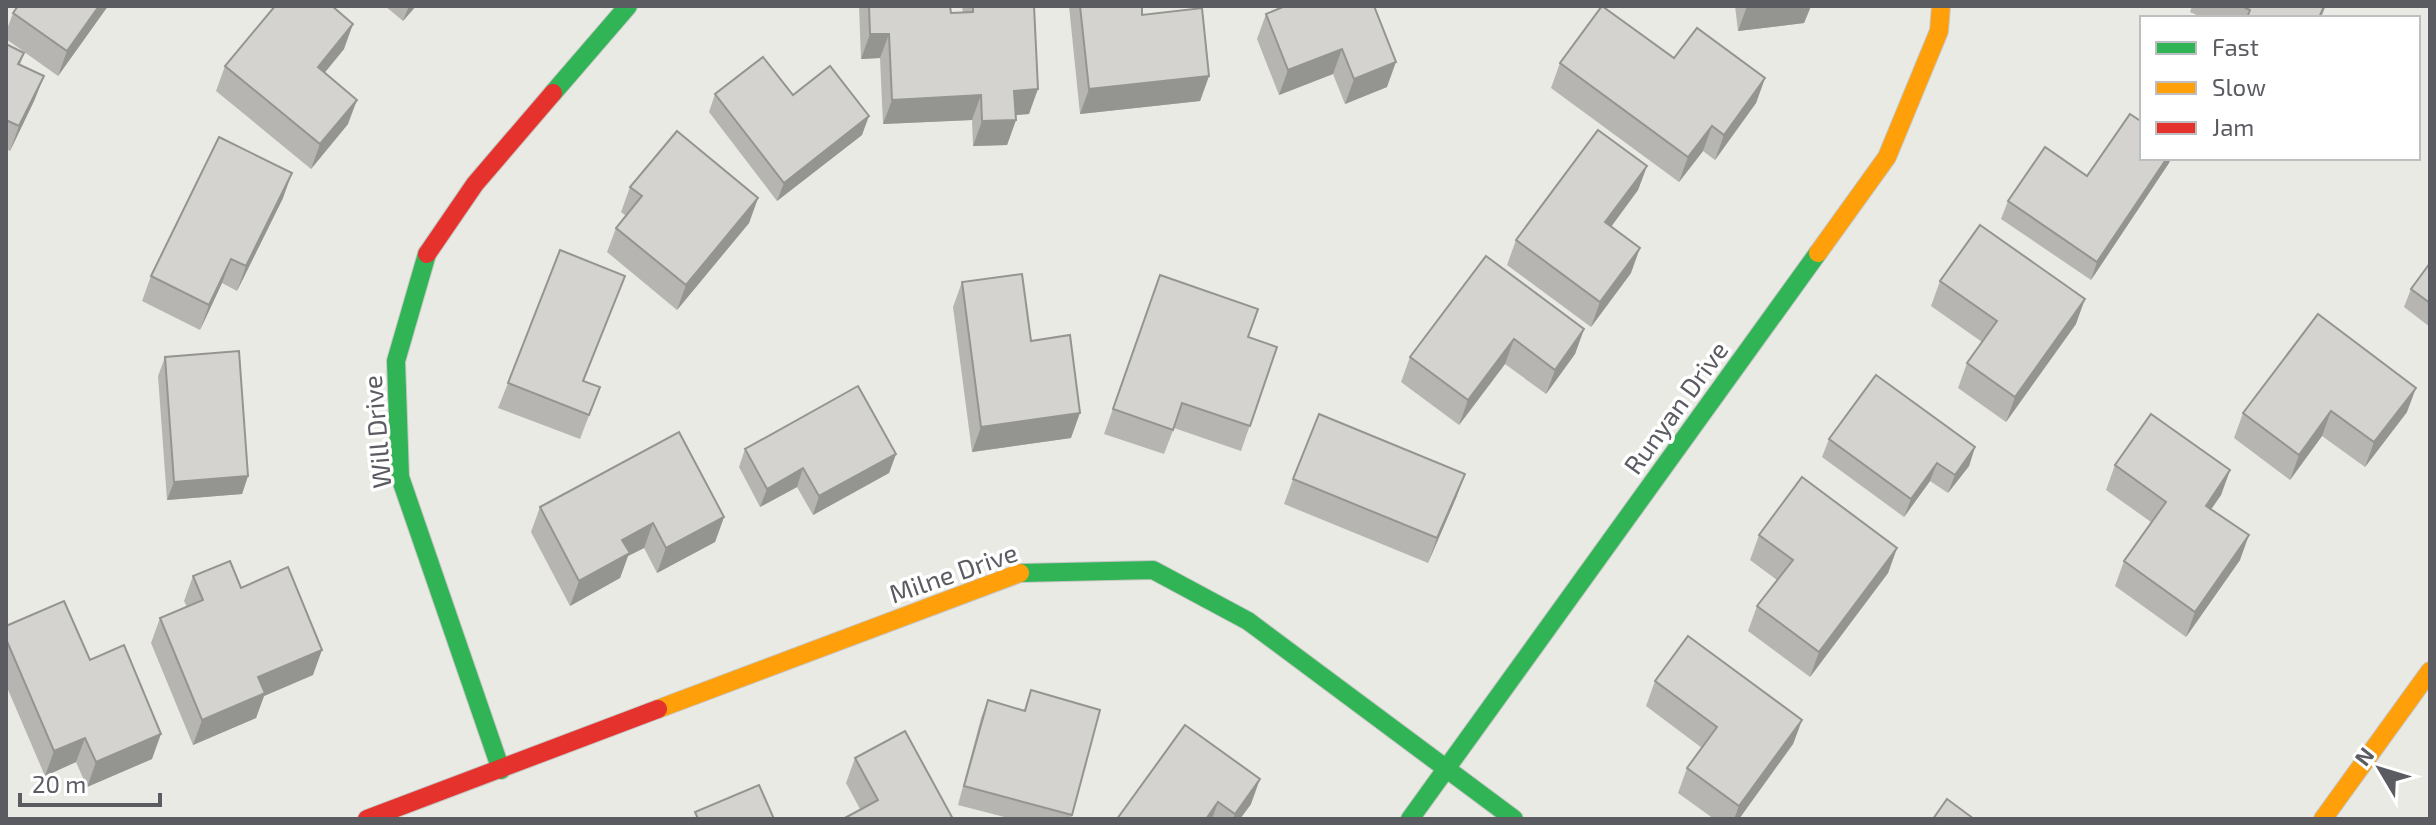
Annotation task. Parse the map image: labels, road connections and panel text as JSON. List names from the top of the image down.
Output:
{
  "streets": {
    "street": ["Runyan Drive", "Will Drive", "Milne Drive"]
  },
  "crossings": [
    ["Runyan Drive", "Milne Drive"],
    ["Will Drive", "Milne Drive"]
  ],
  "legend": ["Fast", "Slow", "Jam"],
  "scale_bar": "20 m",
  "north": "top left"
}
